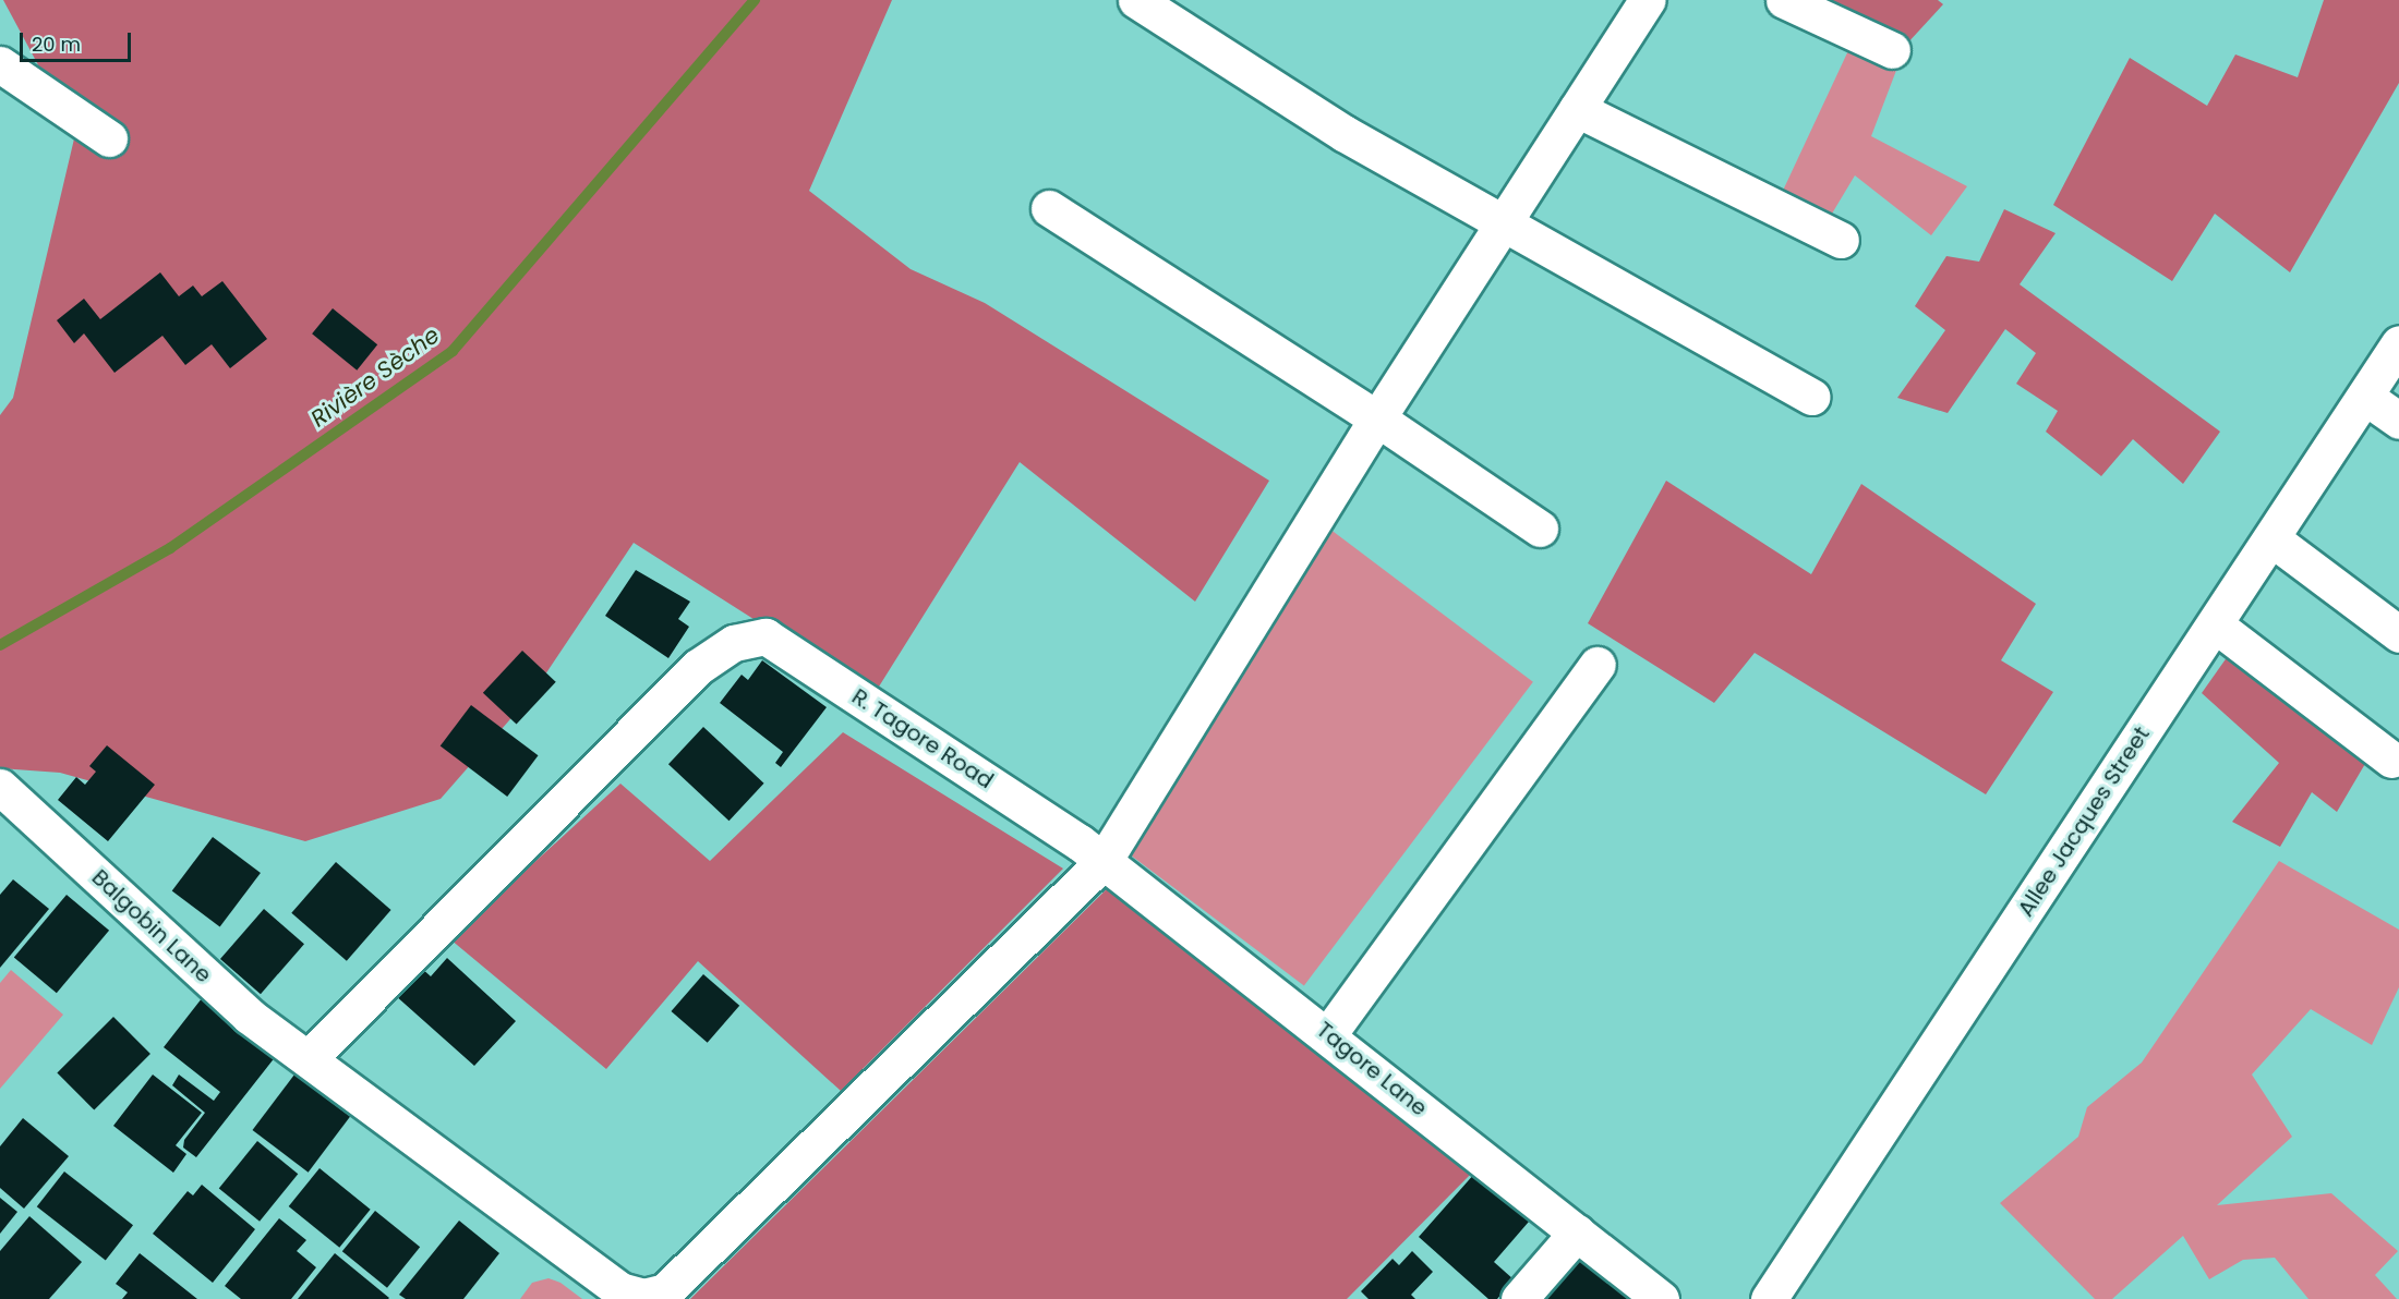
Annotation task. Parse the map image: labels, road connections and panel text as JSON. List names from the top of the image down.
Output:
{
  "streets": {
    "street": [
      "R. Tagore Road",
      "Allee Jacques Street",
      "Balgobin Lane",
      "Tagore Lane"
    ]
  },
  "crossings": [
    ["R. Tagore Road", "Balgobin Lane"],
    ["R. Tagore Road", "Tagore Lane"]
  ],
  "water": ["Rivière Sèche"],
  "scale_bar": "20 m"
}
